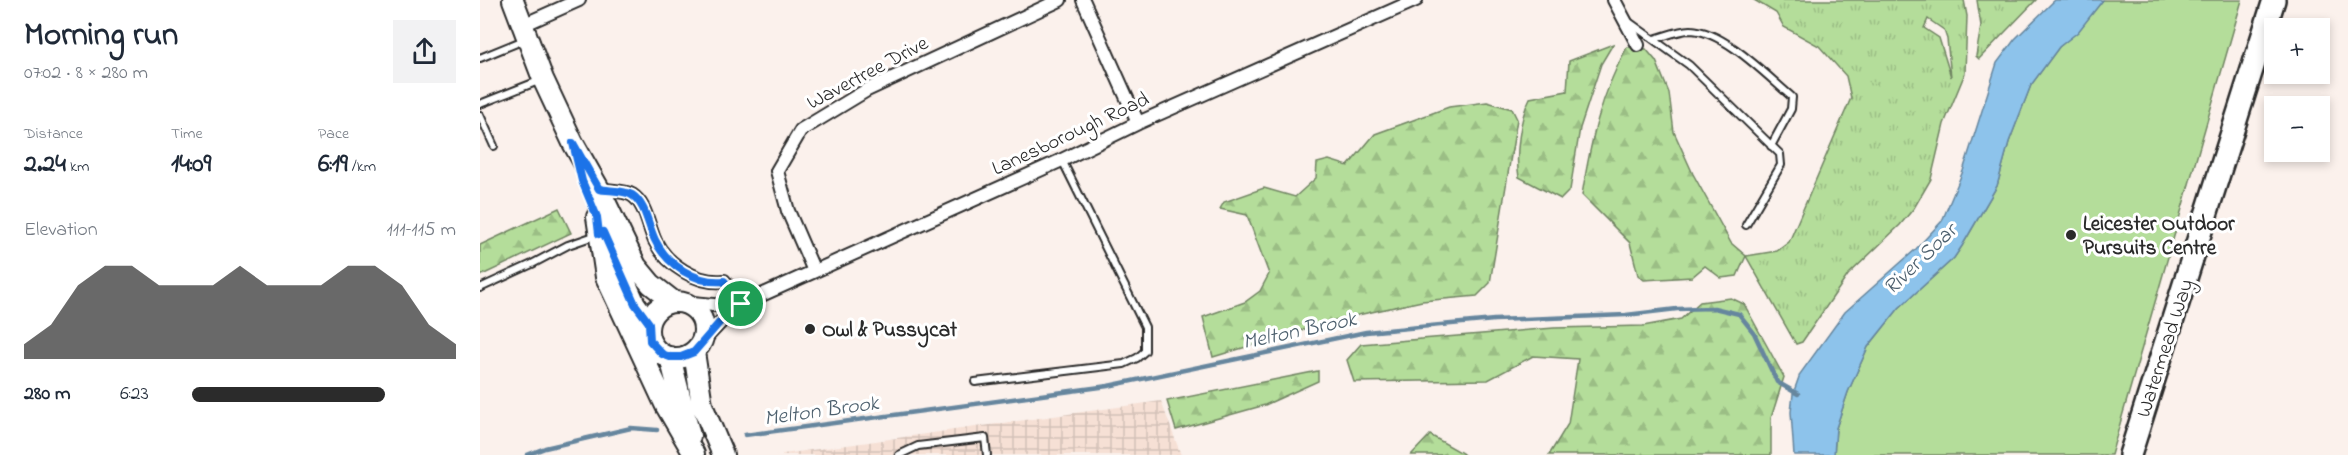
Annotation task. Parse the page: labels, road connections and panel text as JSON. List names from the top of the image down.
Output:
{
  "streets": {
    "highway": ["Watermead Way"],
    "street": ["Wavertree Drive", "Lanesborough Road"]
  },
  "crossings": [
    ["Wavertree Drive", "Lanesborough Road"]
  ],
  "water": ["River Soar", "Melton Brook"],
  "places": ["Leicester Outdoor Pursuits Centre", "Owl & Pussycat"],
  "page": {
    "heading": ["Morning run", "07:02 · 8 × 280 m"],
    "map_buttons": ["+", "−"],
    "stats": [
      ["Distance", "2.24 km"],
      ["Time", "14:09"],
      ["Pace", "6:19 /km"]
    ],
    "chart": ["Elevation", "111–115 m"],
    "list": [
      {
        "name": "280 m",
        "note": "6:23"
      }
    ]
  }
}
